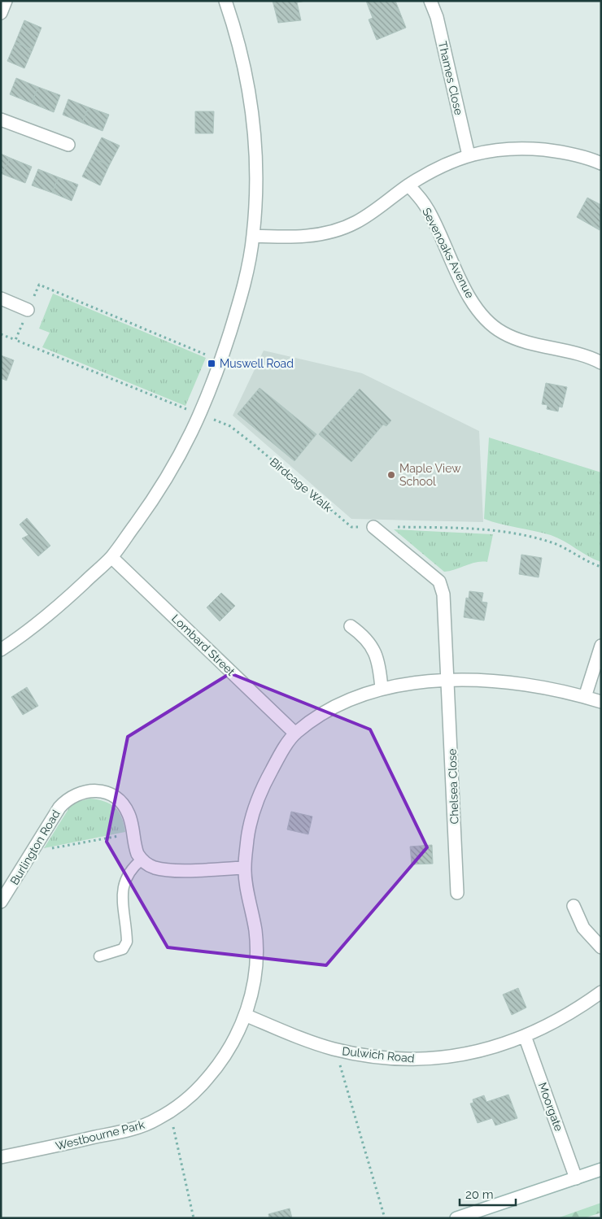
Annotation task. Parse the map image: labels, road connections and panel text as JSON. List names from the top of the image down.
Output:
{
  "streets": {
    "street": [
      "Thames Close",
      "Sevenoaks Avenue",
      "Lombard Street",
      "Chelsea Close",
      "Burlington Road",
      "Dulwich Road",
      "Moorgate",
      "Westbourne Park"
    ],
    "path": ["Birdcage Walk"]
  },
  "crossings": [
    ["Birdcage Walk", "Chelsea Close"],
    ["Lombard Street", "Westbourne Park"],
    ["Dulwich Road", "Moorgate"],
    ["Dulwich Road", "Westbourne Park"]
  ],
  "places": {
    "transit": ["Muswell Road"],
    "other": ["Maple View School"]
  },
  "scale_bar": "20 m"
}
